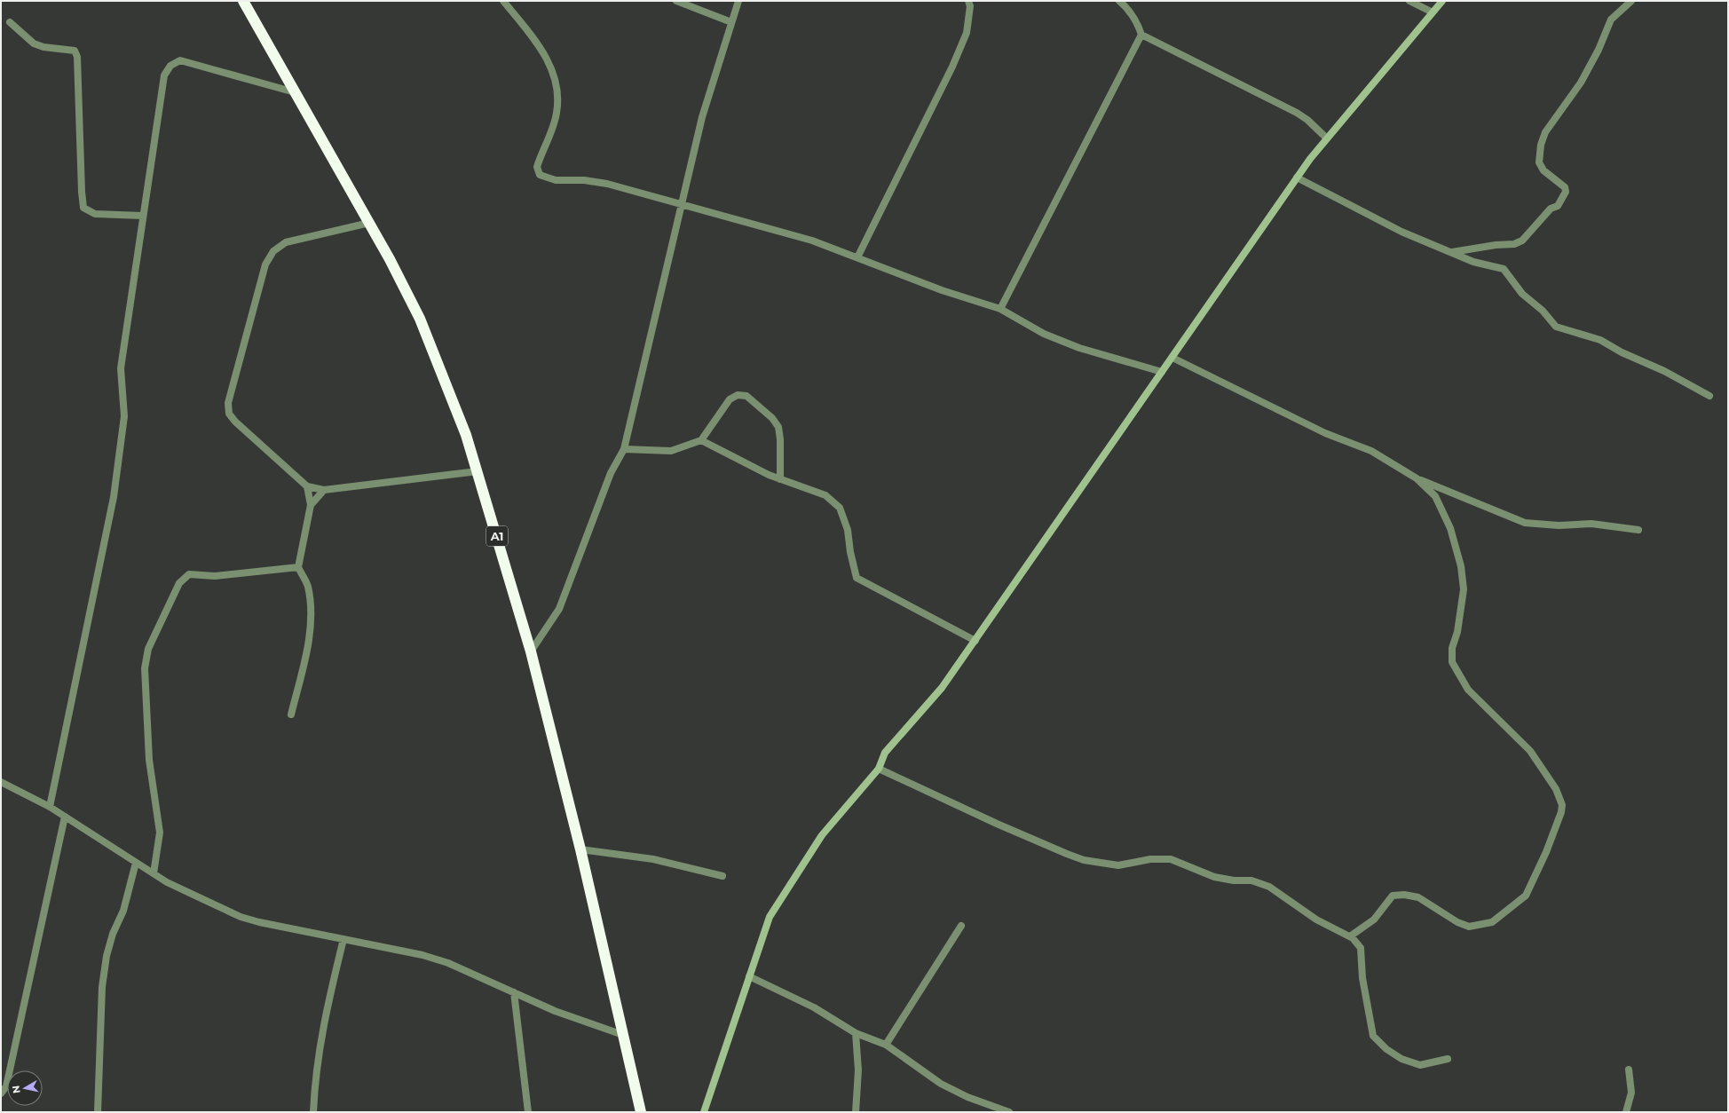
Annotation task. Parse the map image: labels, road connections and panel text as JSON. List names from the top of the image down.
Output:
{
  "streets": {
    "highway": ["A1"]
  },
  "north": "left"
}
